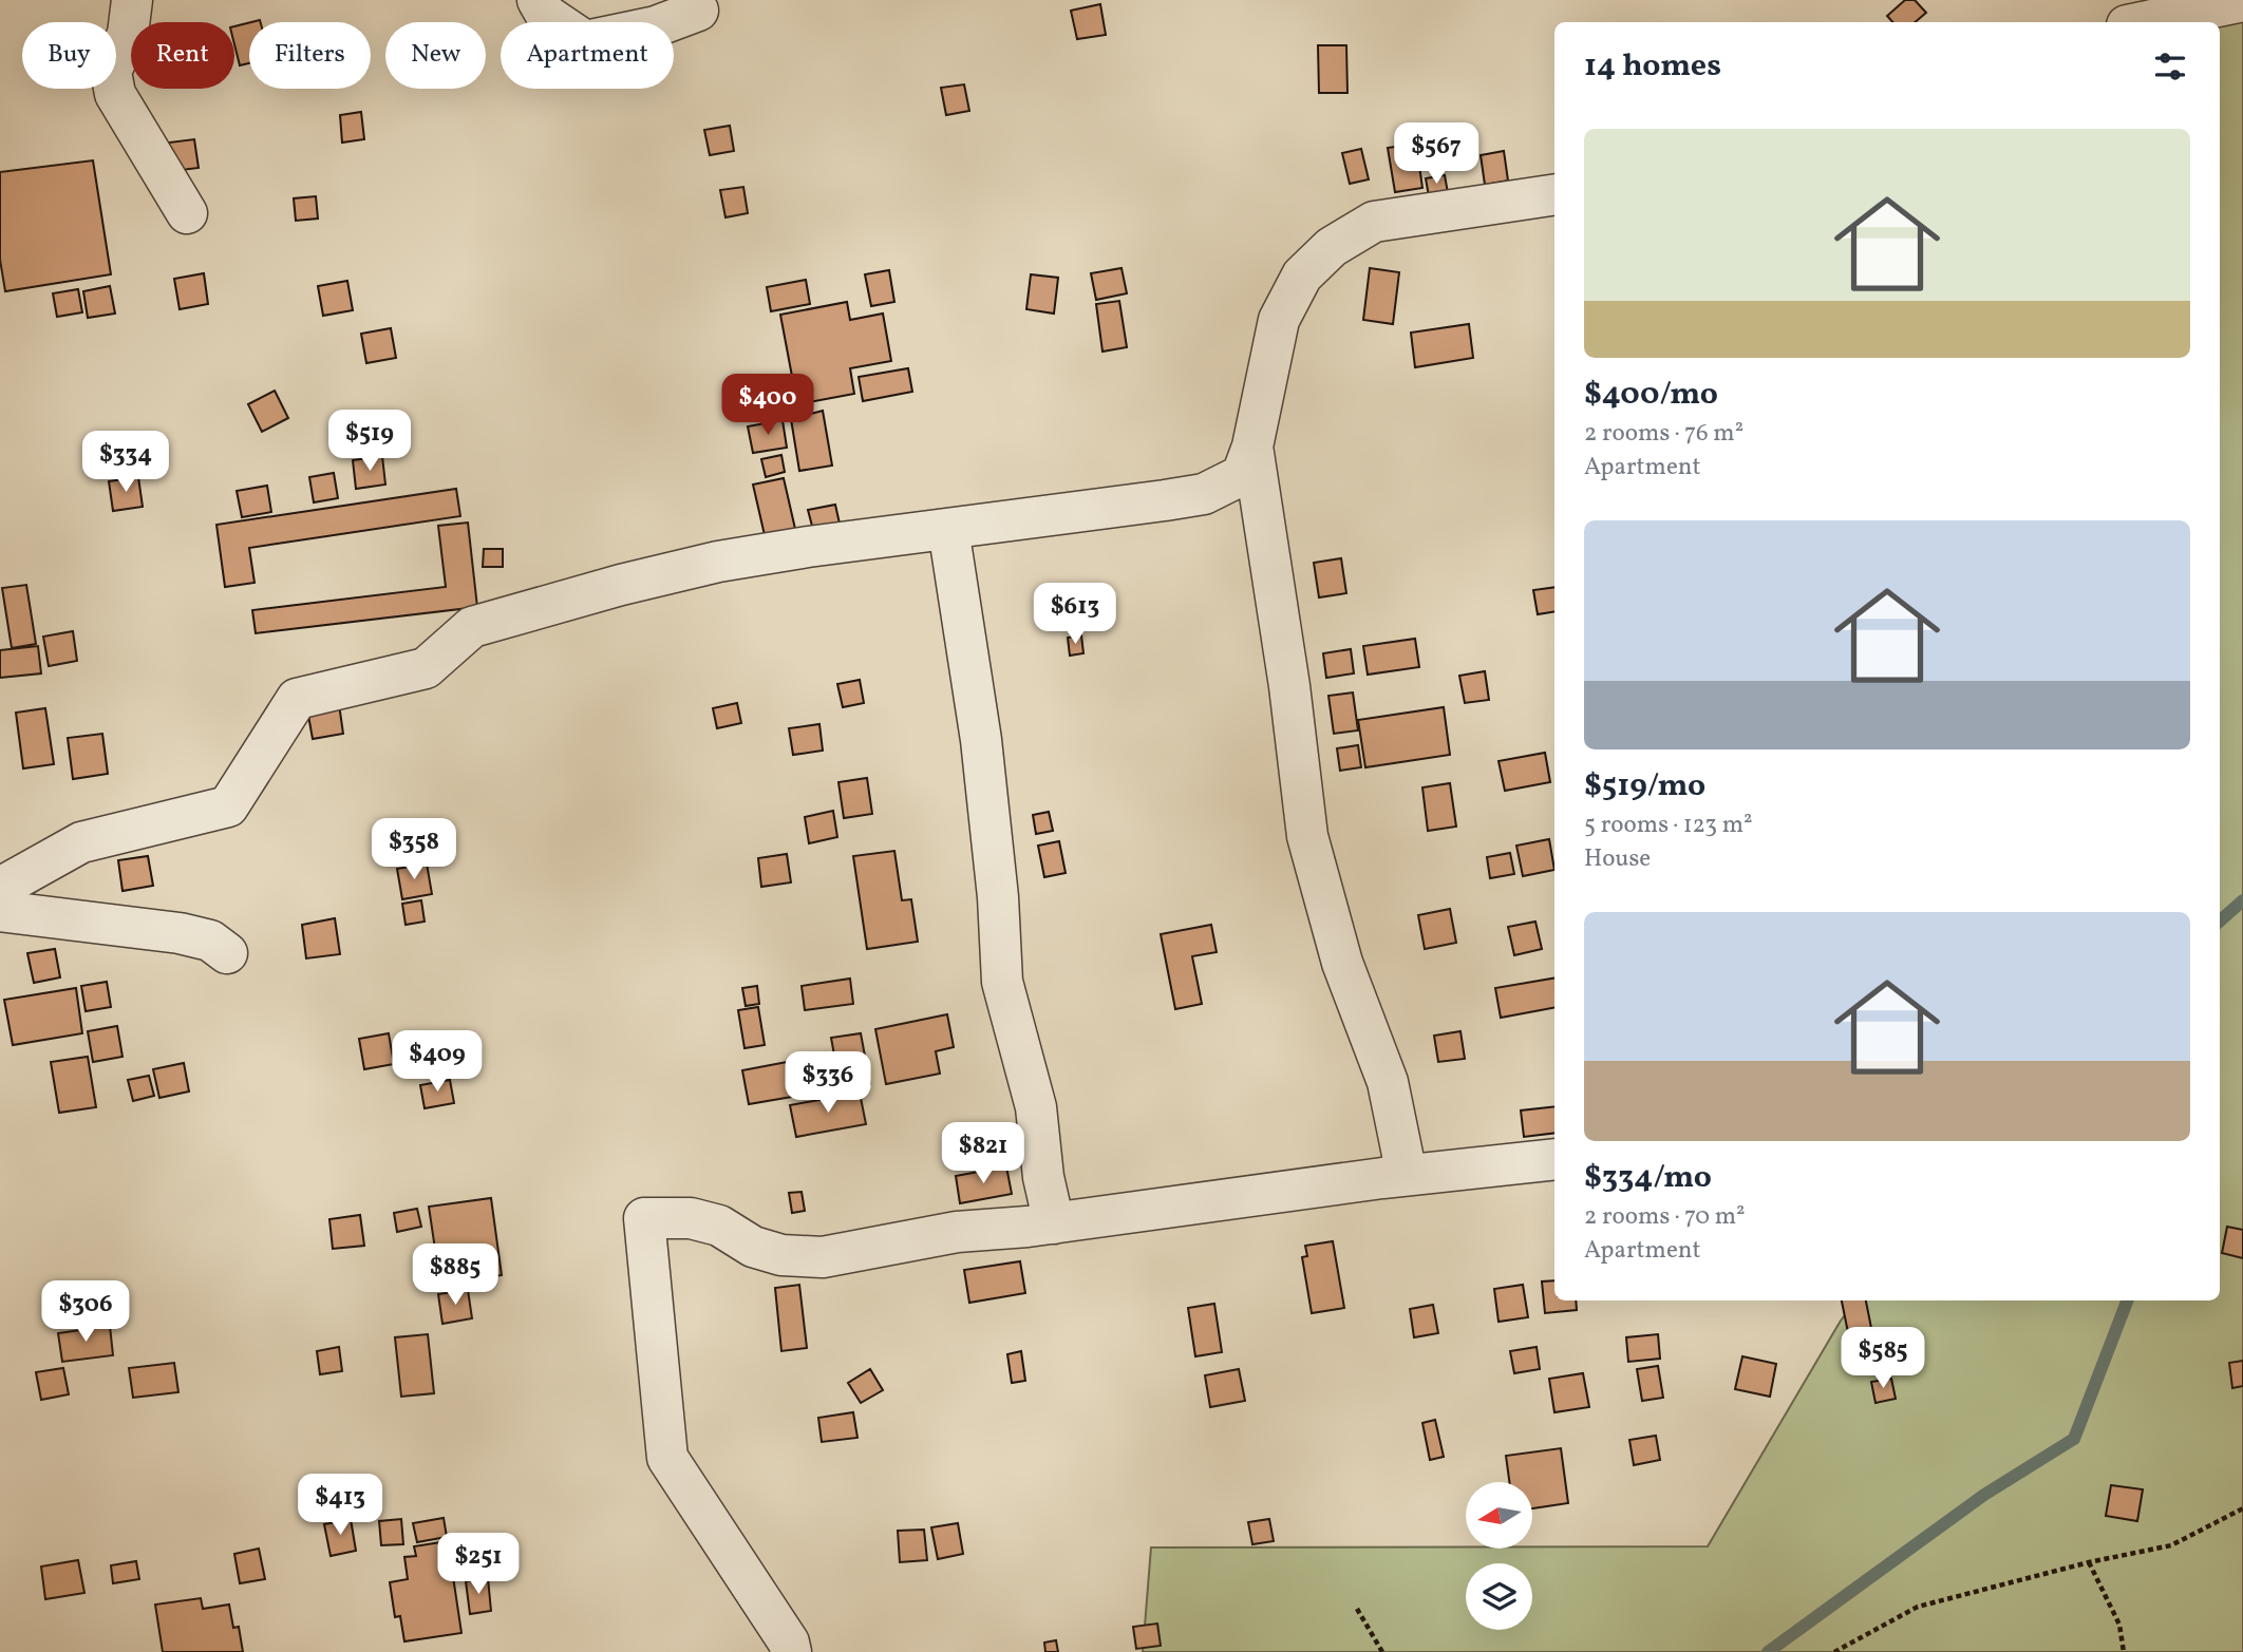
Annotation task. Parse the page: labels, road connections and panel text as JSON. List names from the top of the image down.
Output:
{
  "north": "left",
  "page": {
    "chip": [
      "Buy",
      "Rent",
      "Filters",
      "New",
      "Apartment"
    ],
    "heading": "14 homes",
    "list": [
      {
        "name": "$400/mo",
        "note": "2 rooms · 76 m² · Apartment"
      },
      {
        "name": "$519/mo",
        "note": "5 rooms · 123 m² · House"
      },
      {
        "name": "$334/mo",
        "note": "2 rooms · 70 m² · Apartment"
      }
    ],
    "price": [
      "$567",
      "$400",
      "$519",
      "$334",
      "$613",
      "$358",
      "$409",
      "$336",
      "$821",
      "$885",
      "$306",
      "$585",
      "$413",
      "$251"
    ]
  }
}
